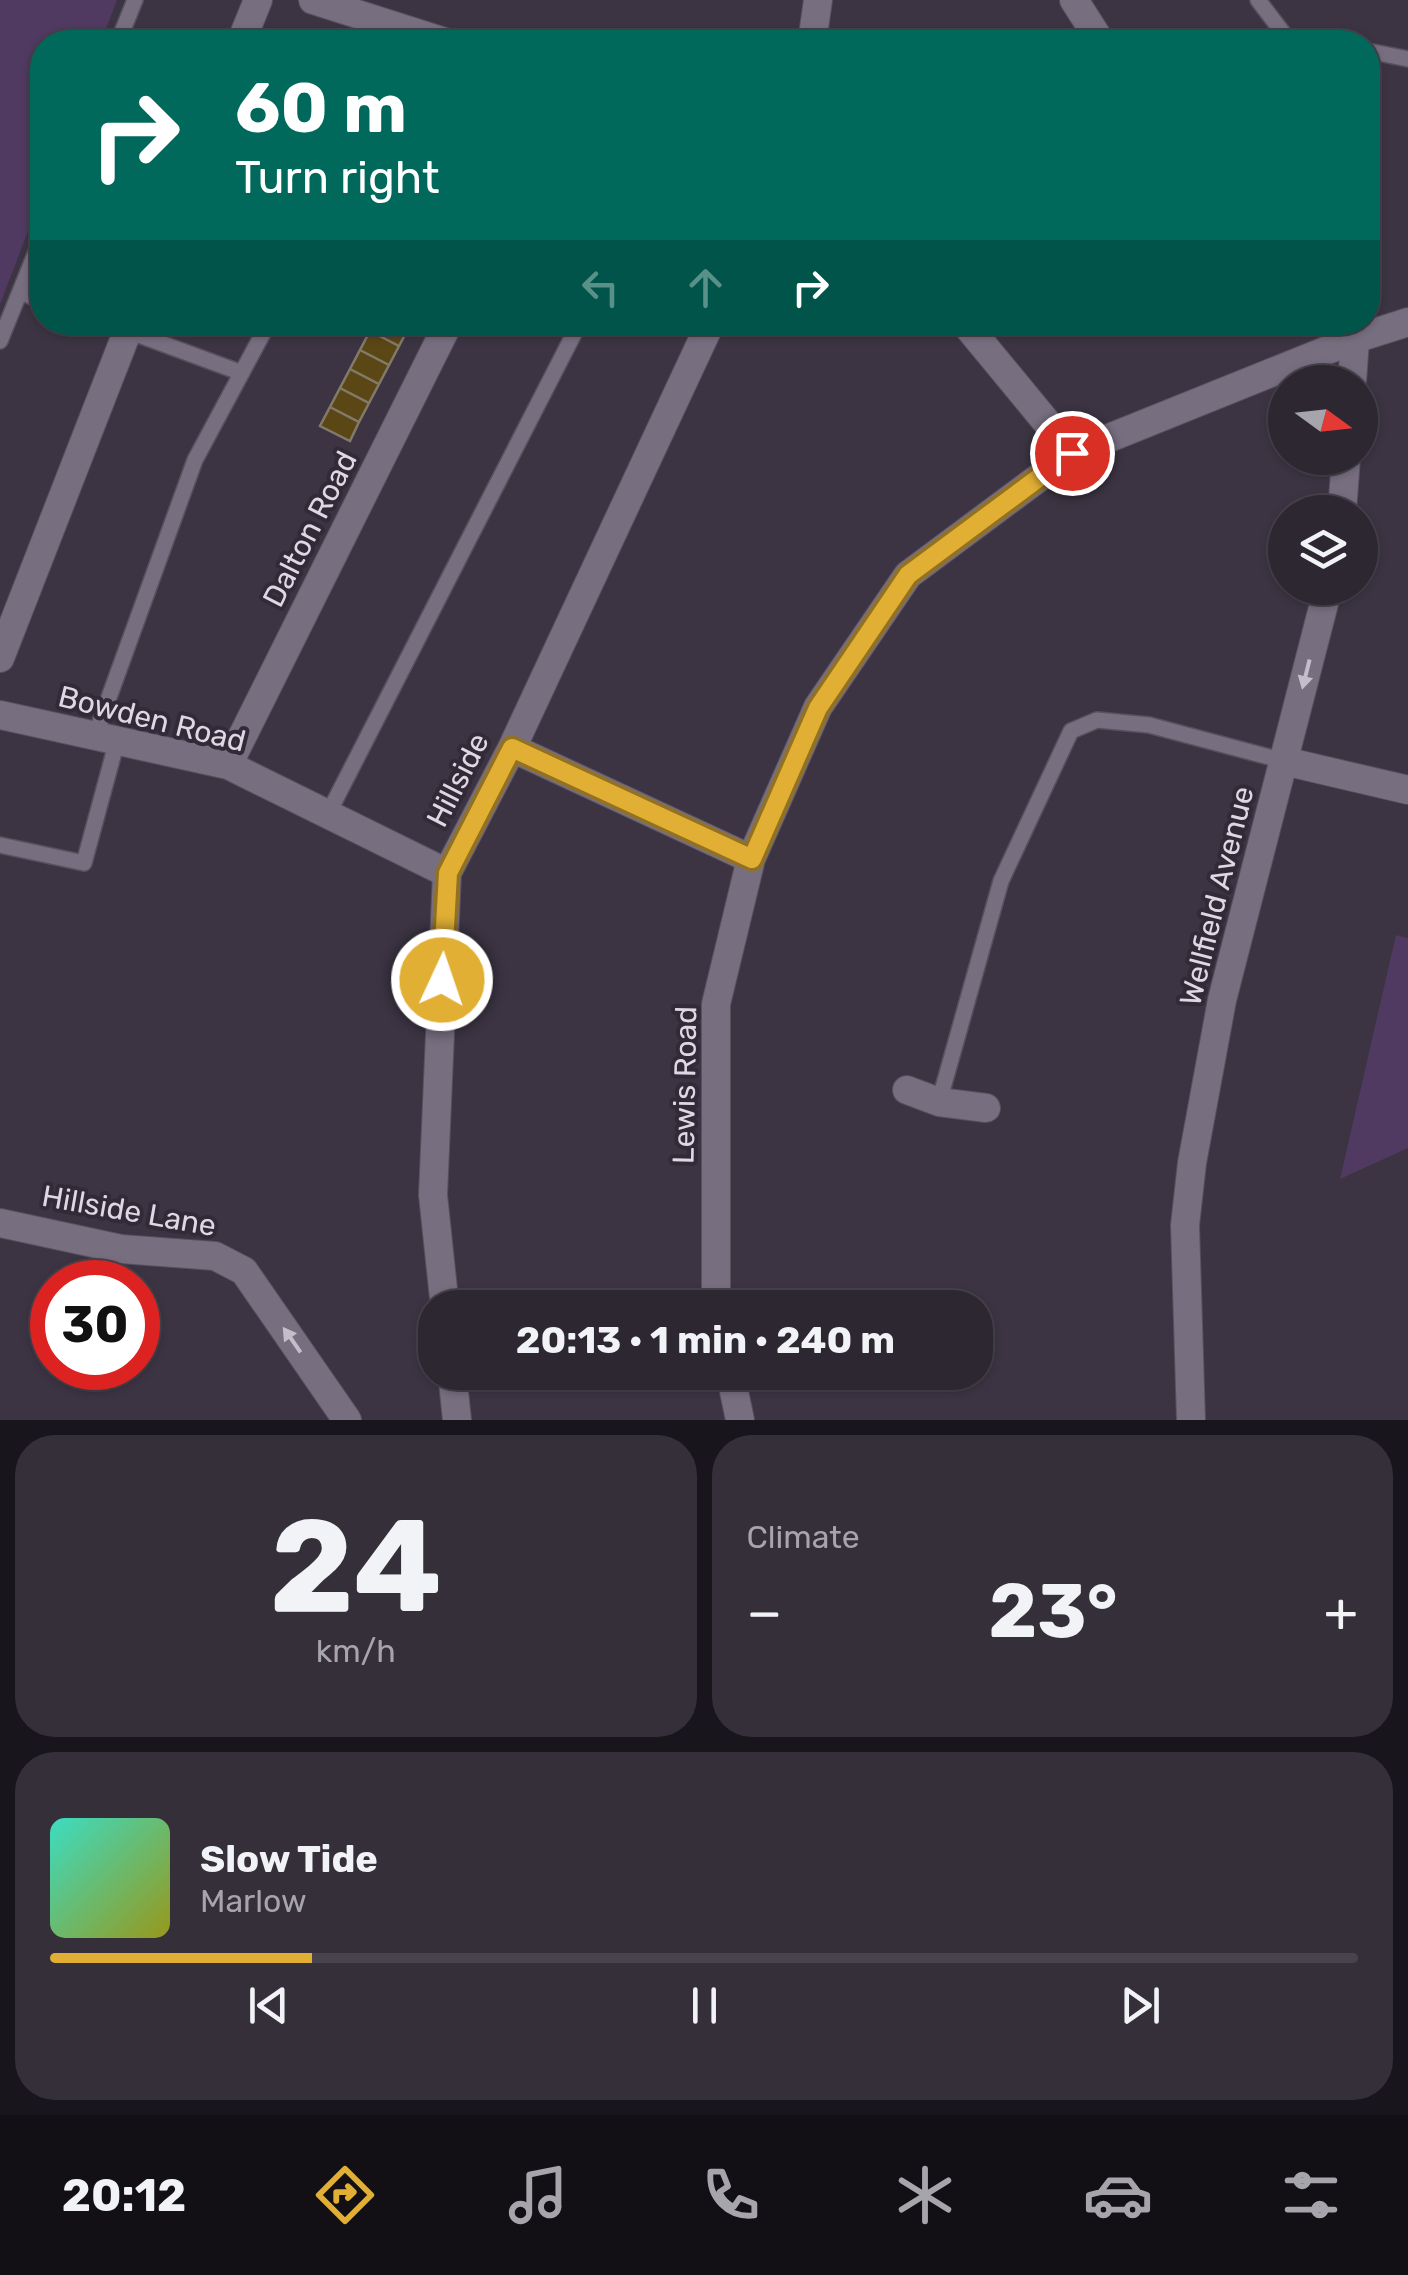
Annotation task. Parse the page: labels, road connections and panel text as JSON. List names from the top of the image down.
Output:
{
  "streets": {
    "street": [
      "Dalton Road",
      "Bowden Road",
      "Hillside",
      "Wellfield Avenue",
      "Lewis Road",
      "Hillside Lane"
    ]
  },
  "crossings": [
    ["Dalton Road", "Bowden Road"],
    ["Bowden Road", "Hillside"]
  ],
  "one_way": ["Hillside Lane"],
  "north": "right",
  "page": {
    "turn": ["60 m", "Turn right"],
    "limit": "30",
    "trip": "20:13 · 1 min · 240 m",
    "tile": [
      ["24", "km/h"],
      "Climate"
    ],
    "heat": ["−", "23°", "+"],
    "song": ["Slow Tide", "Marlow"],
    "tabs": "20:12"
  }
}
